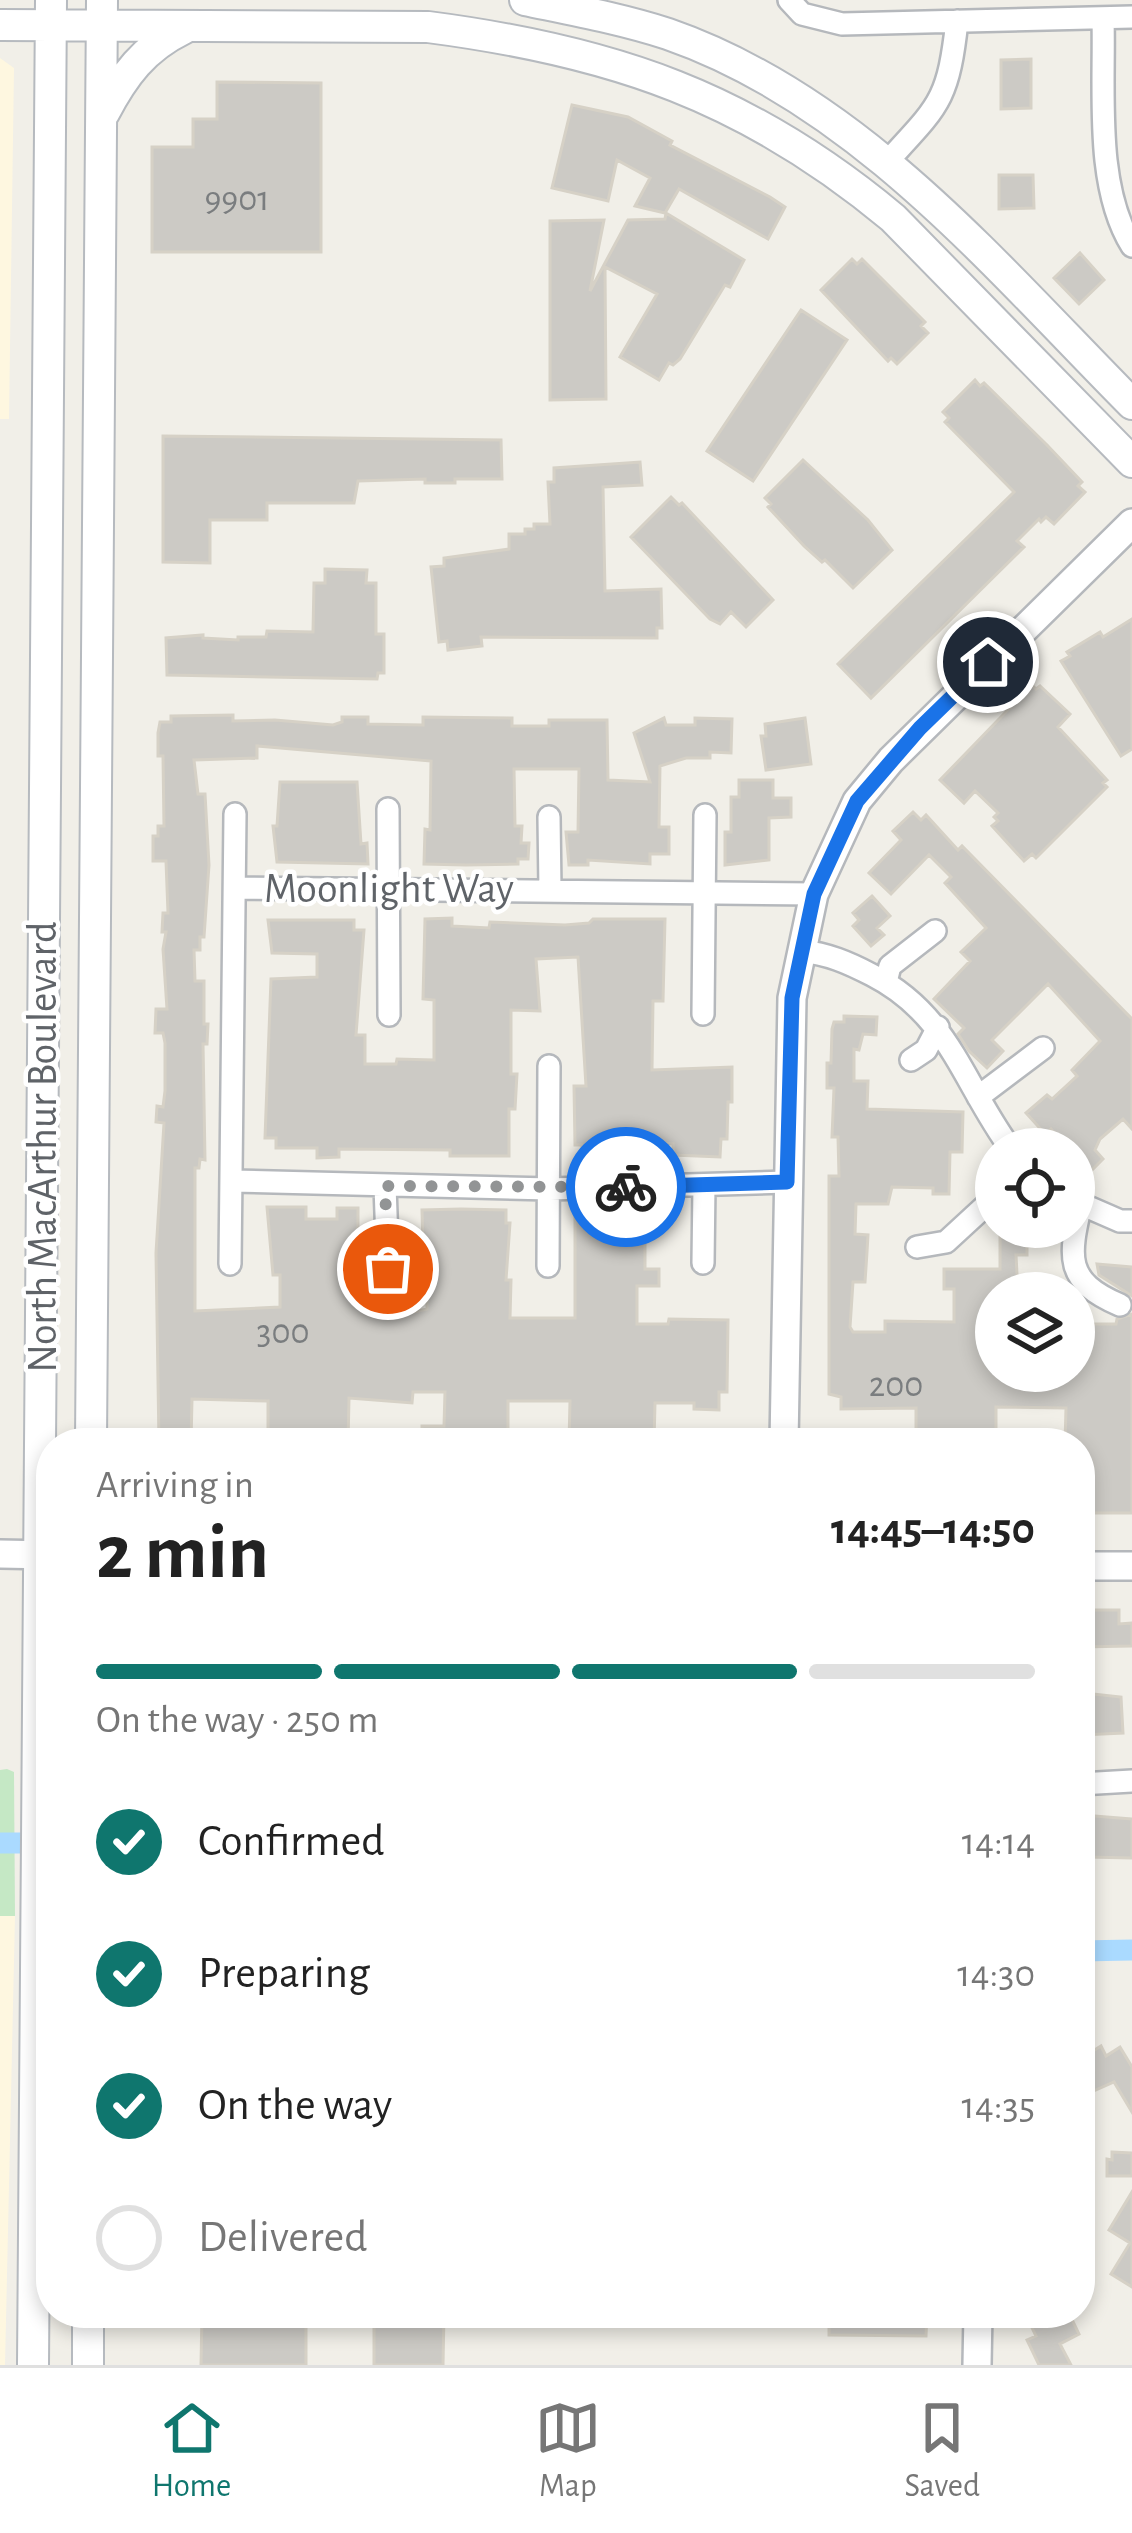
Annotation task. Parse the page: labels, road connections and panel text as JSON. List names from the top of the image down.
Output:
{
  "streets": {
    "main road": ["North MacArthur Boulevard"],
    "street": ["Moonlight Way"]
  },
  "house_numbers": ["9901", "300", "200"],
  "page": {
    "heading": ["2 min", "Arriving in", "14:45–14:50"],
    "bar": "On the way · 250 m",
    "list": [
      ["Confirmed", "14:14"],
      ["Preparing", "14:30"],
      ["On the way", "14:35"],
      "Delivered"
    ],
    "tabs": ["Home", "Map", "Saved"]
  }
}
